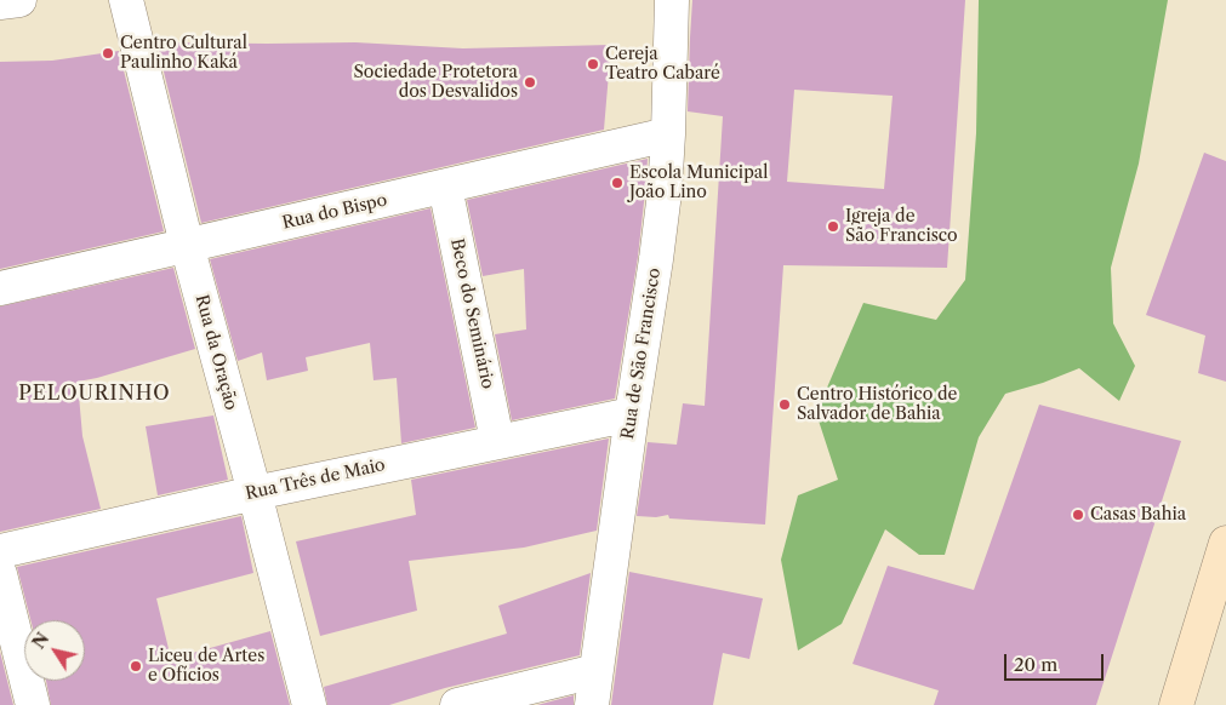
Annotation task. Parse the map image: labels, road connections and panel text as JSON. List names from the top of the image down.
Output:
{
  "streets": {
    "street": [
      "Rua do Bispo",
      "Beco do Seminário",
      "Rua da Oração",
      "Rua de São Francisco",
      "Rua Três de Maio"
    ]
  },
  "crossings": [
    ["Rua do Bispo", "Beco do Seminário"],
    ["Rua do Bispo", "Rua da Oração"],
    ["Rua do Bispo", "Rua de São Francisco"],
    ["Beco do Seminário", "Rua Três de Maio"],
    ["Rua da Oração", "Rua Três de Maio"],
    ["Rua de São Francisco", "Rua Três de Maio"]
  ],
  "districts": ["PELOURINHO"],
  "places": [
    "Centro Cultural Paulinho Kaká",
    "Cereja Teatro Cabaré",
    "Sociedade Protetora dos Desvalidos",
    "Escola Municipal João Lino",
    "Igreja de São Francisco",
    "Centro Histórico de Salvador de Bahia",
    "Casas Bahia",
    "Liceu de Artes e Ofícios"
  ],
  "scale_bar": "20 m",
  "north": "top left"
}
